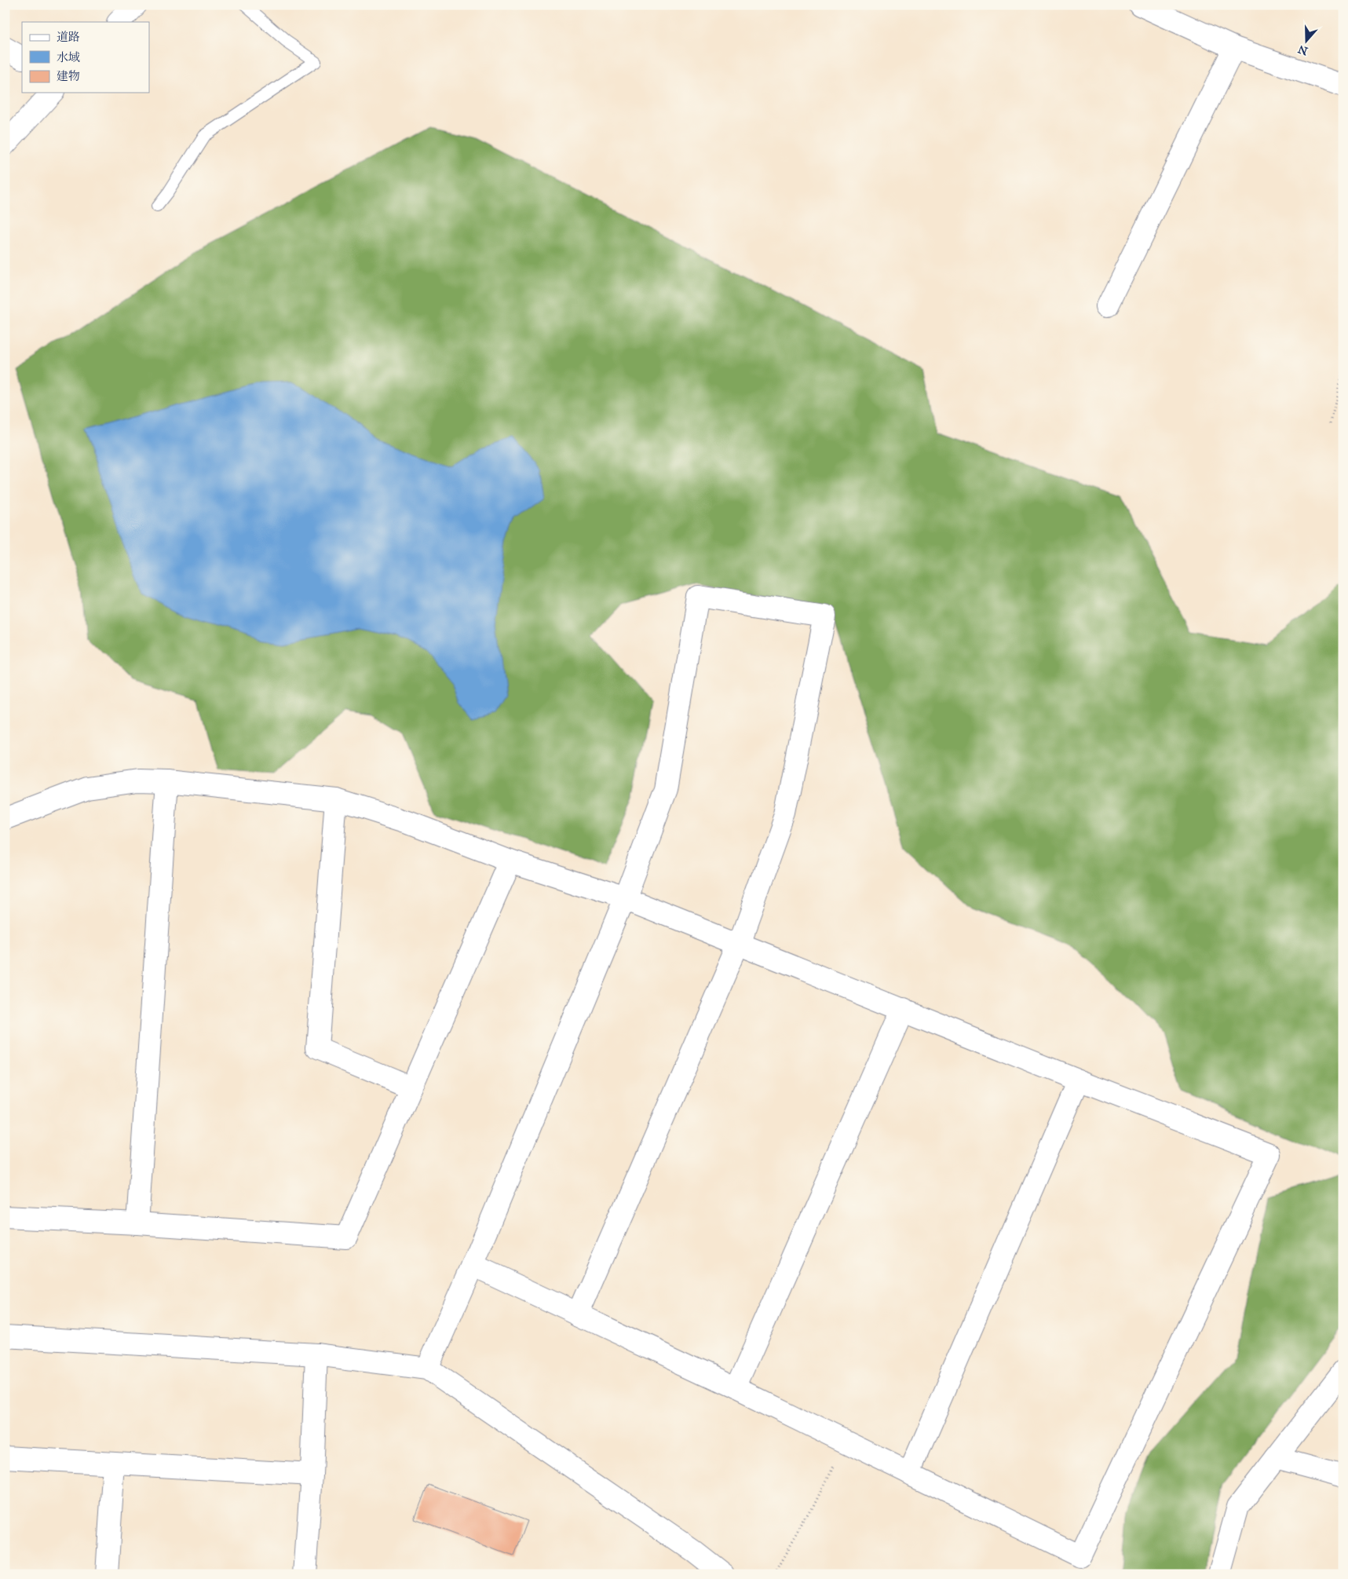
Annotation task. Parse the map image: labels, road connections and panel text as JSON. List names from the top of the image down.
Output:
{
  "legend": ["道路", "水域", "建物"],
  "north": "bottom"
}
